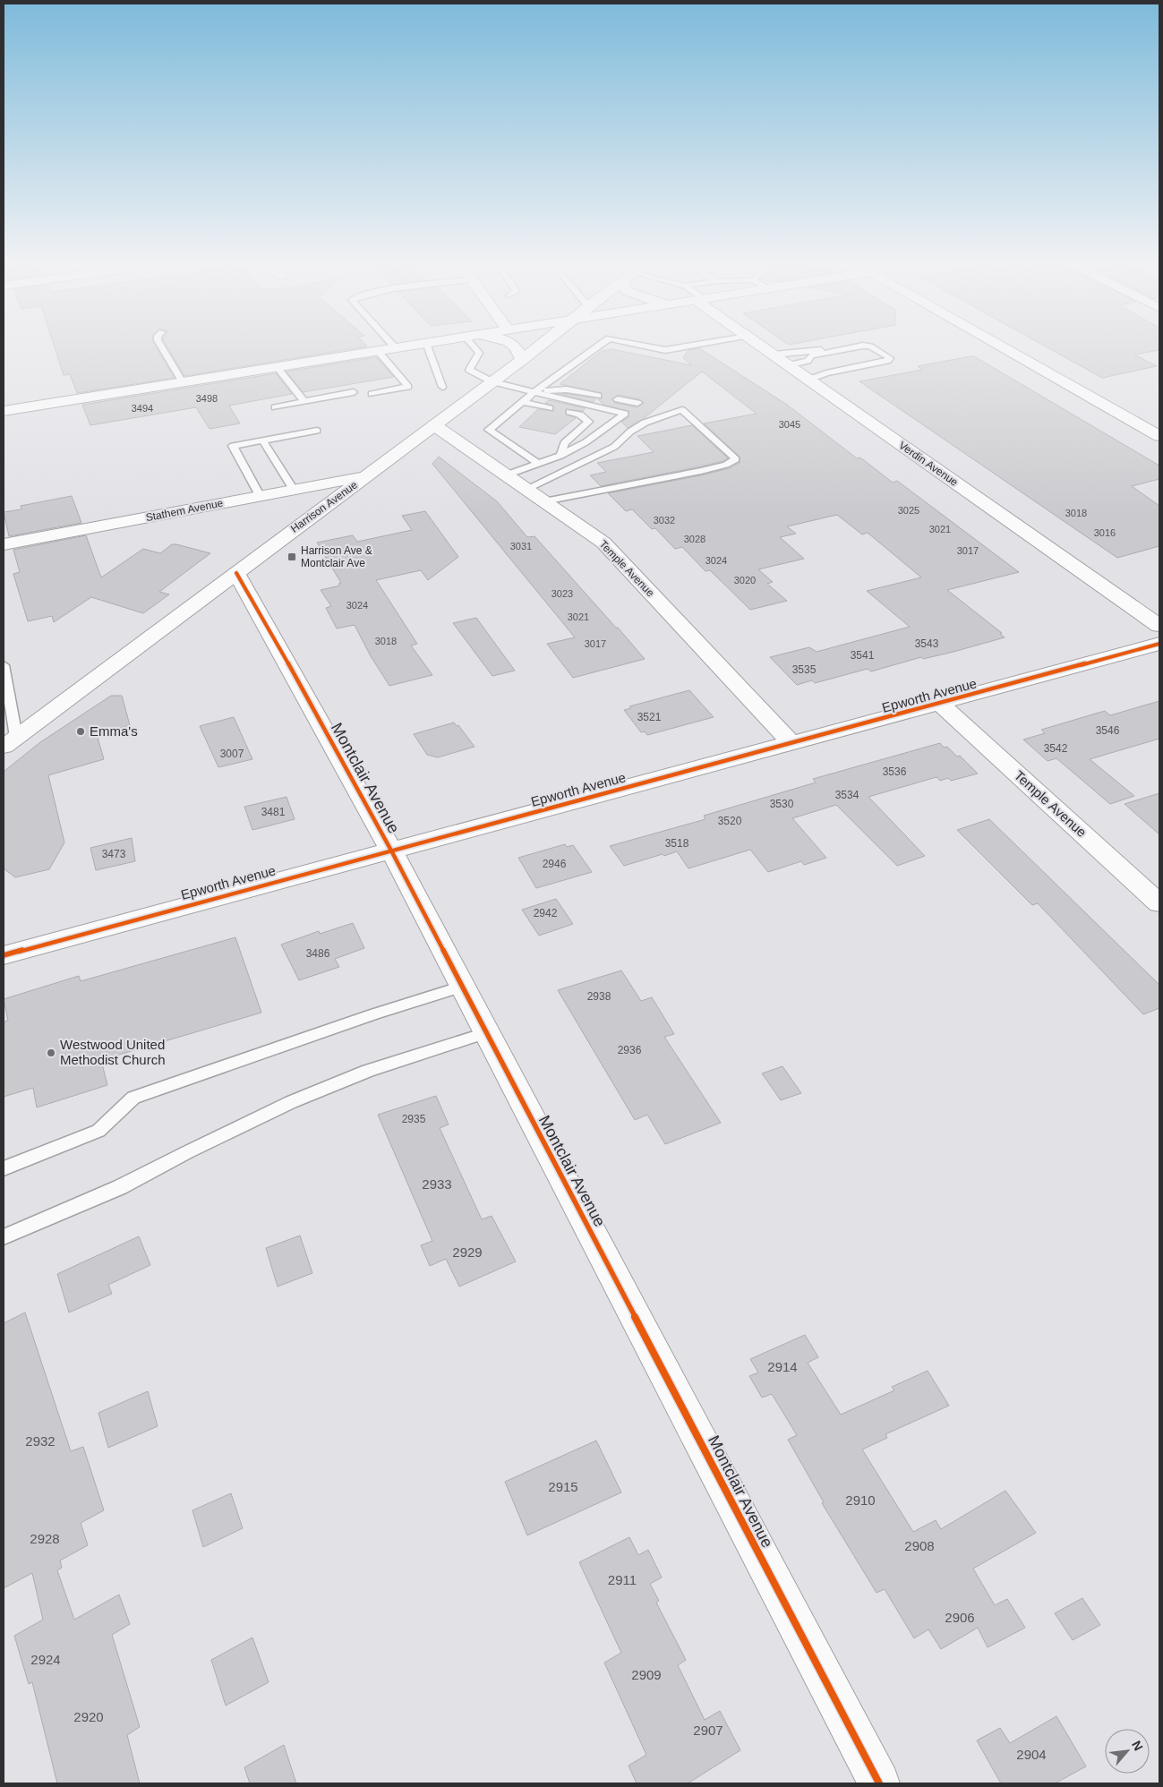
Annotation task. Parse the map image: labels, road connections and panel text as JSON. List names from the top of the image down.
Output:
{
  "streets": {
    "street": [
      "Verdin Avenue",
      "Harrison Avenue",
      "Stathem Avenue",
      "Temple Avenue",
      "Epworth Avenue",
      "Montclair Avenue"
    ]
  },
  "crossings": [
    ["Harrison Avenue", "Stathem Avenue"],
    ["Harrison Avenue", "Temple Avenue"],
    ["Harrison Avenue", "Montclair Avenue"],
    ["Temple Avenue", "Epworth Avenue"],
    ["Epworth Avenue", "Montclair Avenue"]
  ],
  "places": {
    "transit": ["Harrison Ave & Montclair Ave"],
    "other": ["Emma's", "Westwood United Methodist Church"]
  },
  "house_numbers": [
    "3498",
    "3494",
    "3045",
    "3025",
    "3018",
    "3032",
    "3021",
    "3016",
    "3028",
    "3031",
    "3017",
    "3024",
    "3020",
    "3023",
    "3024",
    "3021",
    "3018",
    "3017",
    "3543",
    "3541",
    "3535",
    "3521",
    "3546",
    "3542",
    "3007",
    "3536",
    "3534",
    "3530",
    "3481",
    "3520",
    "3518",
    "3473",
    "2946",
    "2942",
    "3486",
    "2938",
    "2936",
    "2935",
    "2933",
    "2929",
    "2914",
    "2932",
    "2915",
    "2910",
    "2928",
    "2908",
    "2911",
    "2906",
    "2924",
    "2909",
    "2920",
    "2907",
    "2904"
  ],
  "north": "top right"
}
